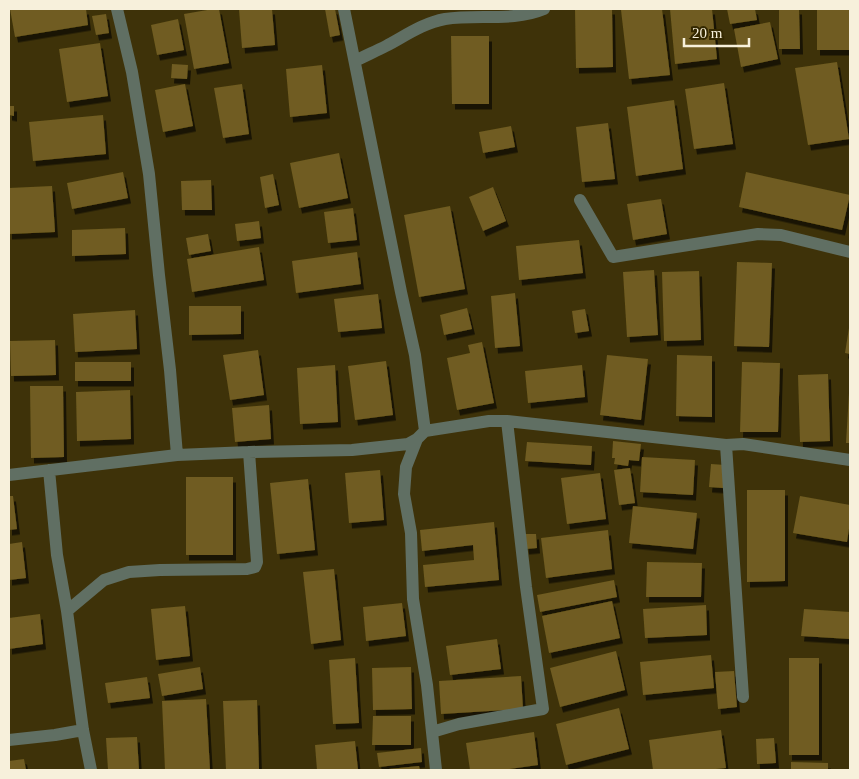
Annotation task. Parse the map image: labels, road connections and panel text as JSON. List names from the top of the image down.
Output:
{
  "scale_bar": "20 m"
}
